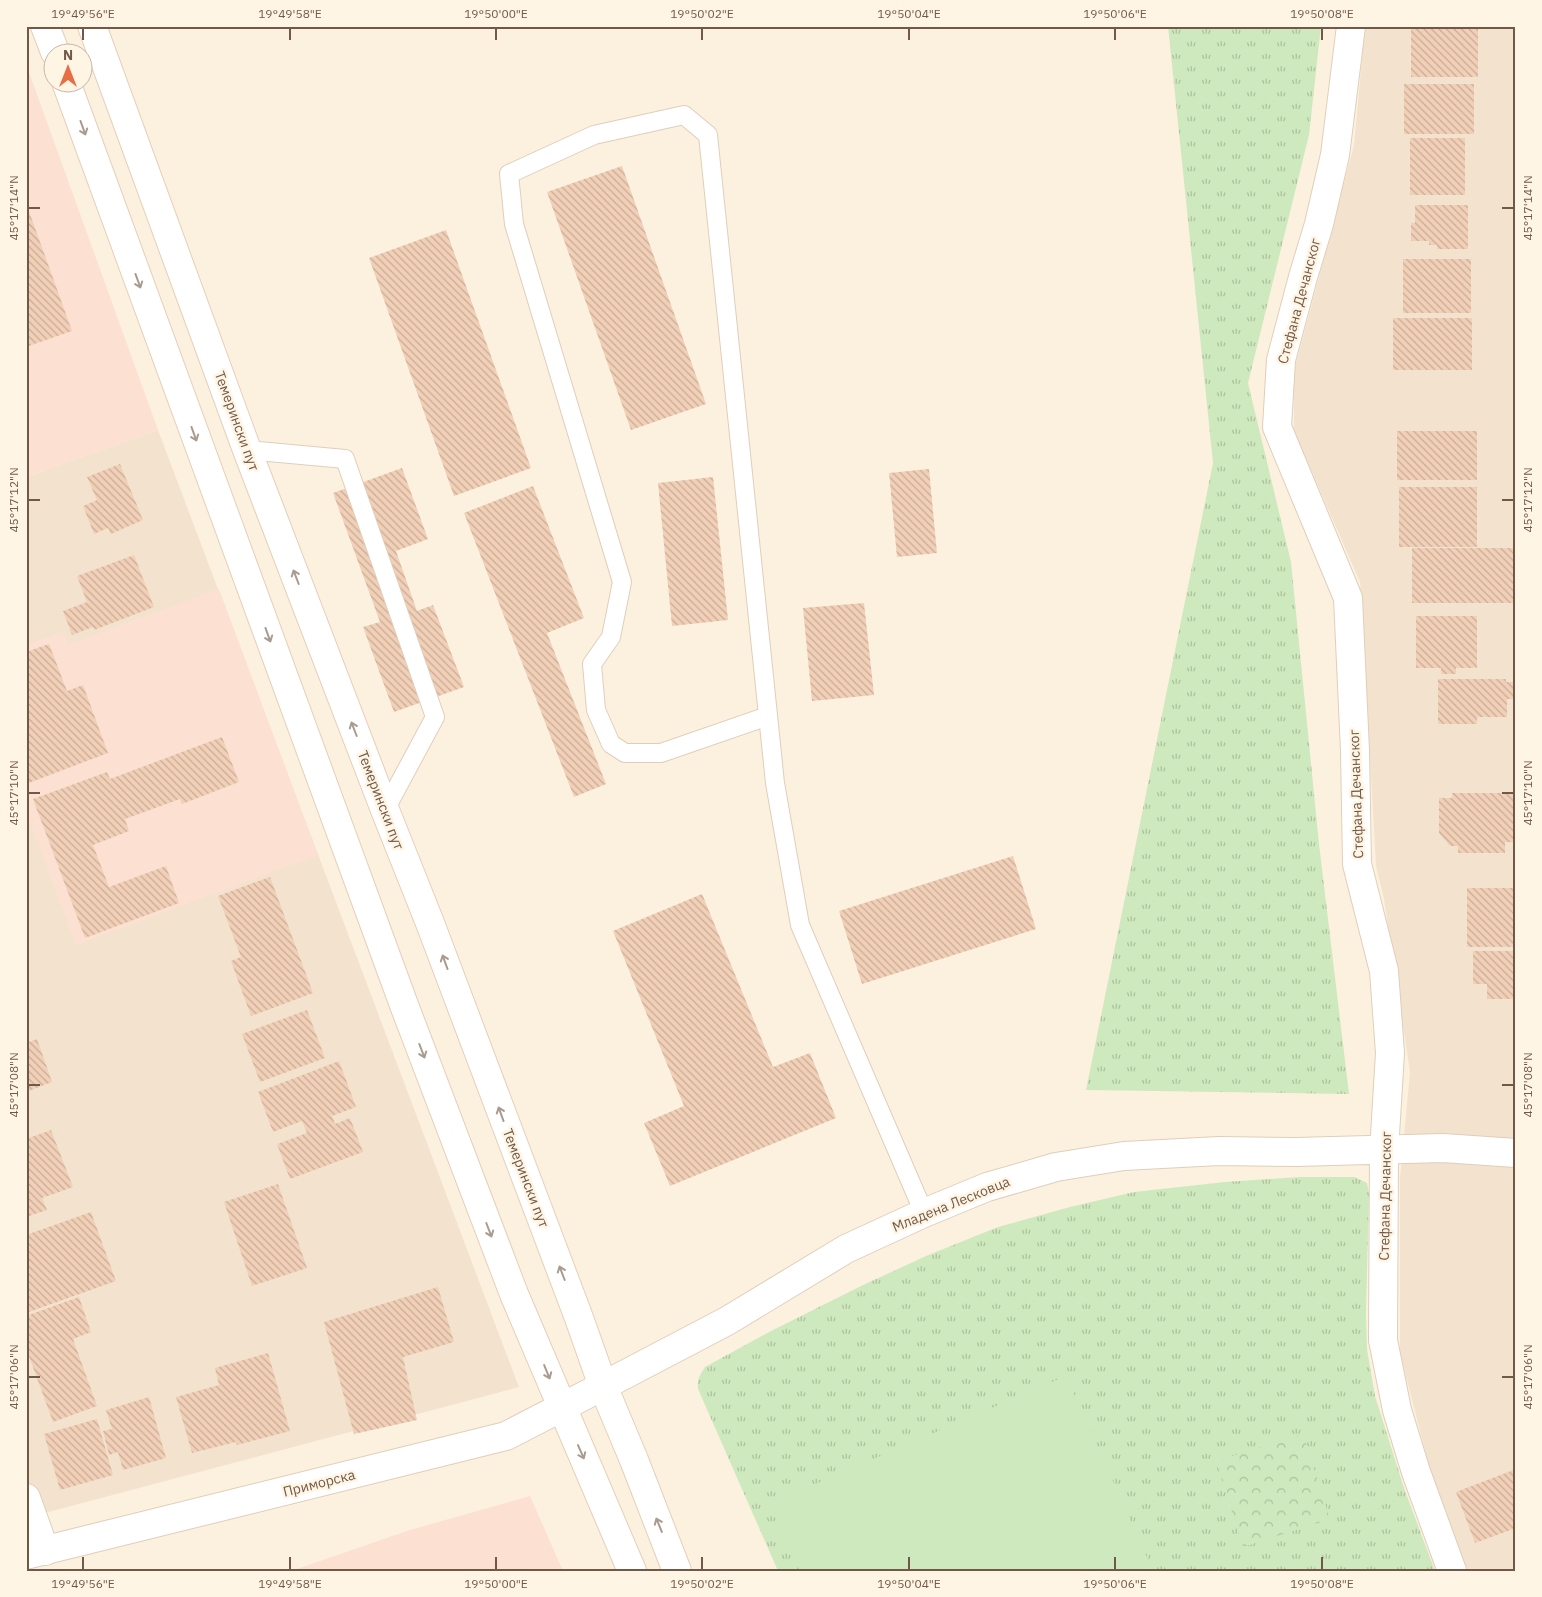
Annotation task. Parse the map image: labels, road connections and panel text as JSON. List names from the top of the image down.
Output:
{
  "streets": {
    "main road": [
      "Стефана Дечанског",
      "Темерински пут",
      "Младена Лесковца",
      "Приморска"
    ]
  },
  "crossings": [
    ["Стефана Дечанског", "Младена Лесковца"],
    ["Темерински пут", "Младена Лесковца"],
    ["Темерински пут", "Приморска"],
    ["Младена Лесковца", "Приморска"]
  ],
  "north": "top",
  "coordinates": [
    "19°49'56\"E",
    "19°49'58\"E",
    "19°50'00\"E",
    "19°50'02\"E",
    "19°50'04\"E",
    "19°50'06\"E",
    "19°50'08\"E",
    "45°17'14\"N",
    "45°17'12\"N",
    "45°17'10\"N",
    "45°17'08\"N",
    "45°17'06\"N"
  ]
}
